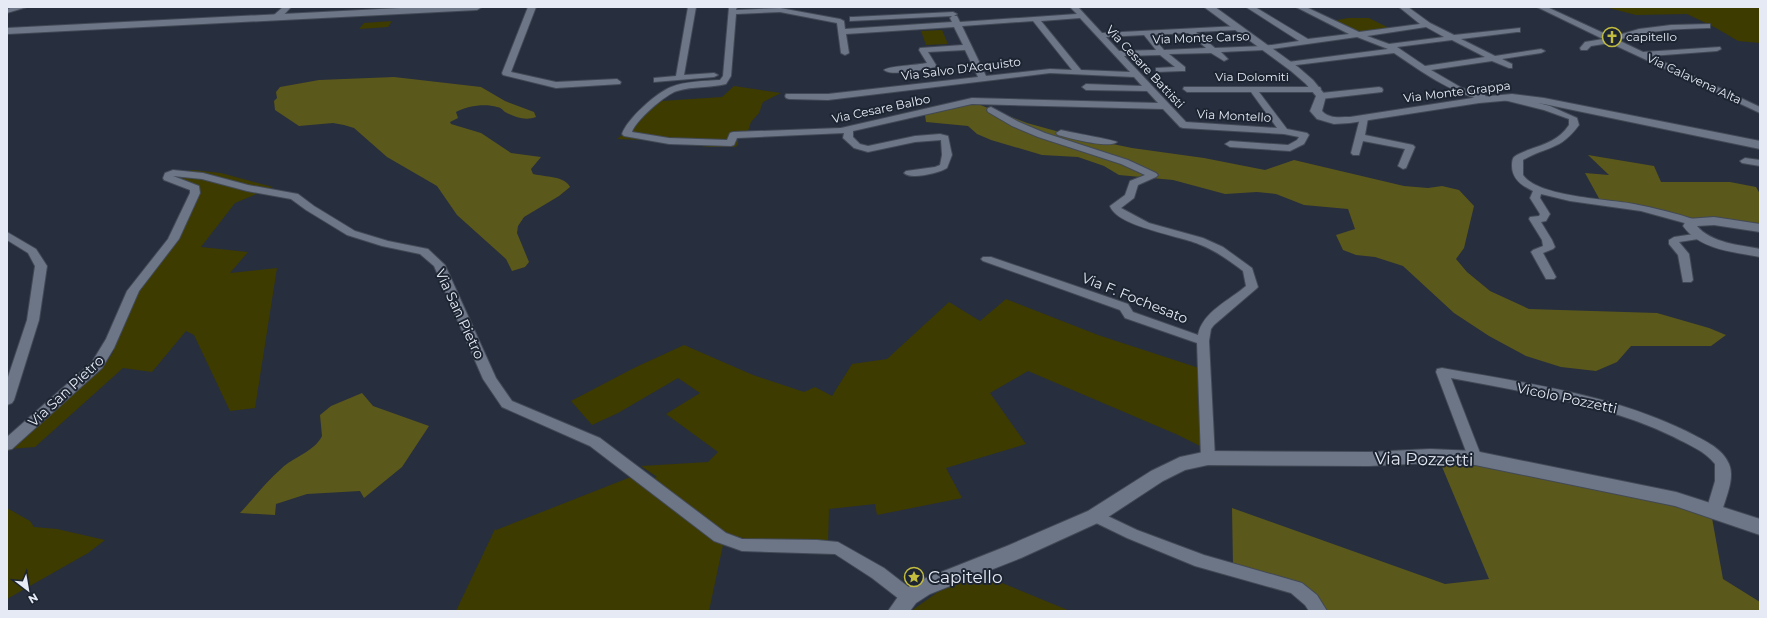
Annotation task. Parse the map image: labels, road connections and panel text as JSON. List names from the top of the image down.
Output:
{
  "streets": {
    "street": [
      "Via Monte Carso",
      "Via Cesare Battisti",
      "Via Salvo D'Acquisto",
      "Via Dolomiti",
      "Via Calavena Alta",
      "Via Monte Grappa",
      "Via Cesare Balbo",
      "Via Montello",
      "Via F. Fochesato",
      "Via San Pietro",
      "Vicolo Pozzetti",
      "Via Pozzetti"
    ]
  },
  "crossings": [
    ["Via Monte Carso", "Via Cesare Battisti"],
    ["Via Cesare Battisti", "Via Salvo D'Acquisto"],
    ["Via Cesare Battisti", "Via Cesare Balbo"],
    ["Via Cesare Battisti", "Via Montello"],
    ["Via Dolomiti", "Via Monte Grappa"],
    ["Via Dolomiti", "Via Montello"],
    ["Via San Pietro", "Via Pozzetti"],
    ["Vicolo Pozzetti", "Via Pozzetti"]
  ],
  "places": {
    "church": ["capitello"],
    "place": ["Capitello"]
  },
  "north": "bottom right"
}
